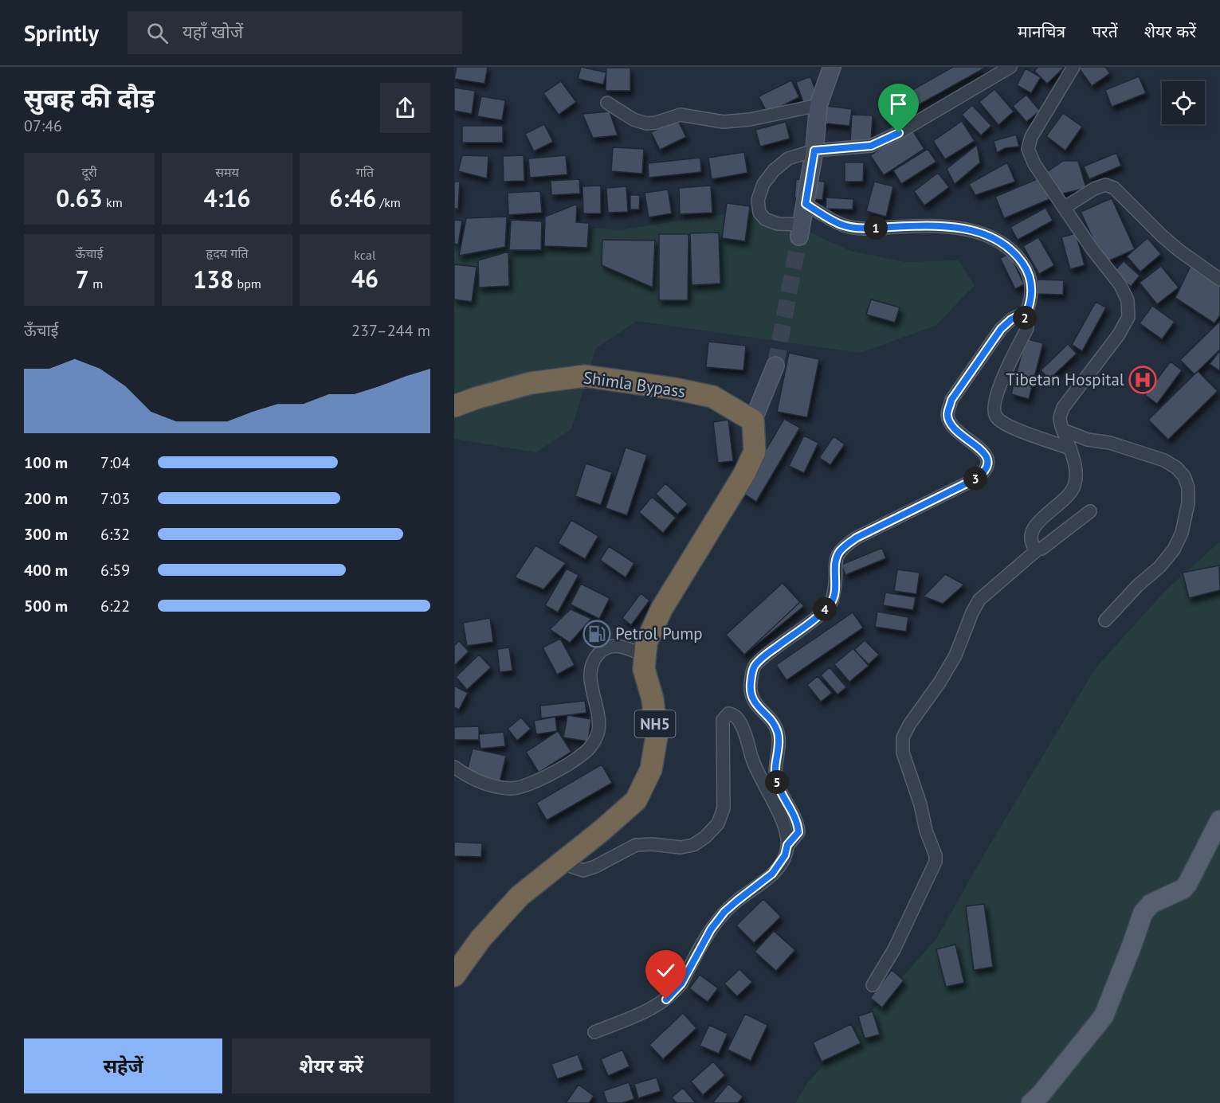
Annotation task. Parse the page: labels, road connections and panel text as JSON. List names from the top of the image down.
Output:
{
  "streets": {
    "highway": ["Shimla Bypass", "NH5"]
  },
  "crossings": [
    ["Shimla Bypass", "NH5"]
  ],
  "places": {
    "hospital": ["Tibetan Hospital"],
    "fuel station": ["Petrol Pump"]
  },
  "page": {
    "header": "Sprintly",
    "search": "यहाँ खोजें",
    "nav": ["मानचित्र", "परतें", "शेयर करें"],
    "heading": ["सुबह की दौड़", "07:46"],
    "stats": [
      ["दूरी", "0.63 km"],
      ["समय", "4:16"],
      ["गति", "6:46 /km"],
      ["ऊँचाई", "7 m"],
      ["हृदय गति", "138 bpm"],
      ["kcal", "46"]
    ],
    "pins": [
      "1",
      "2",
      "3",
      "4",
      "5"
    ],
    "chart": ["ऊँचाई", "237–244 m"],
    "list": [
      {
        "name": "100 m",
        "note": "7:04"
      },
      {
        "name": "200 m",
        "note": "7:03"
      },
      {
        "name": "300 m",
        "note": "6:32"
      },
      {
        "name": "400 m",
        "note": "6:59"
      },
      {
        "name": "500 m",
        "note": "6:22"
      }
    ],
    "buttons": ["सहेजें", "शेयर करें"]
  }
}
